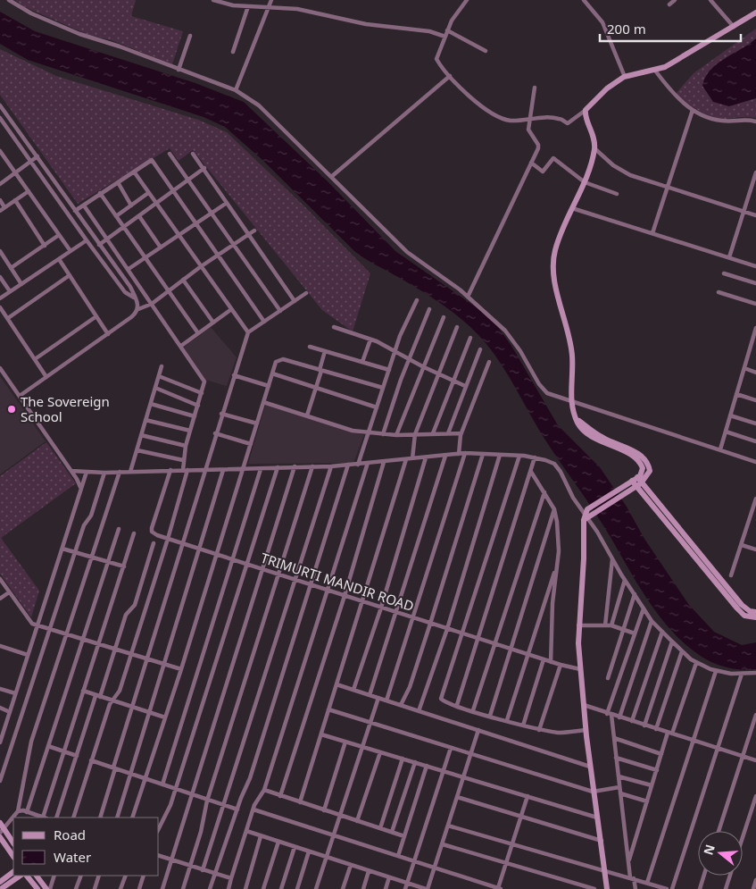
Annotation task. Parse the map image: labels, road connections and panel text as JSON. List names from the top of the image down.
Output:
{
  "streets": {
    "street": ["TRIMURTI MANDIR ROAD"]
  },
  "places": ["The Sovereign School"],
  "legend": ["Road", "Water"],
  "scale_bar": "200 m",
  "north": "left"
}
